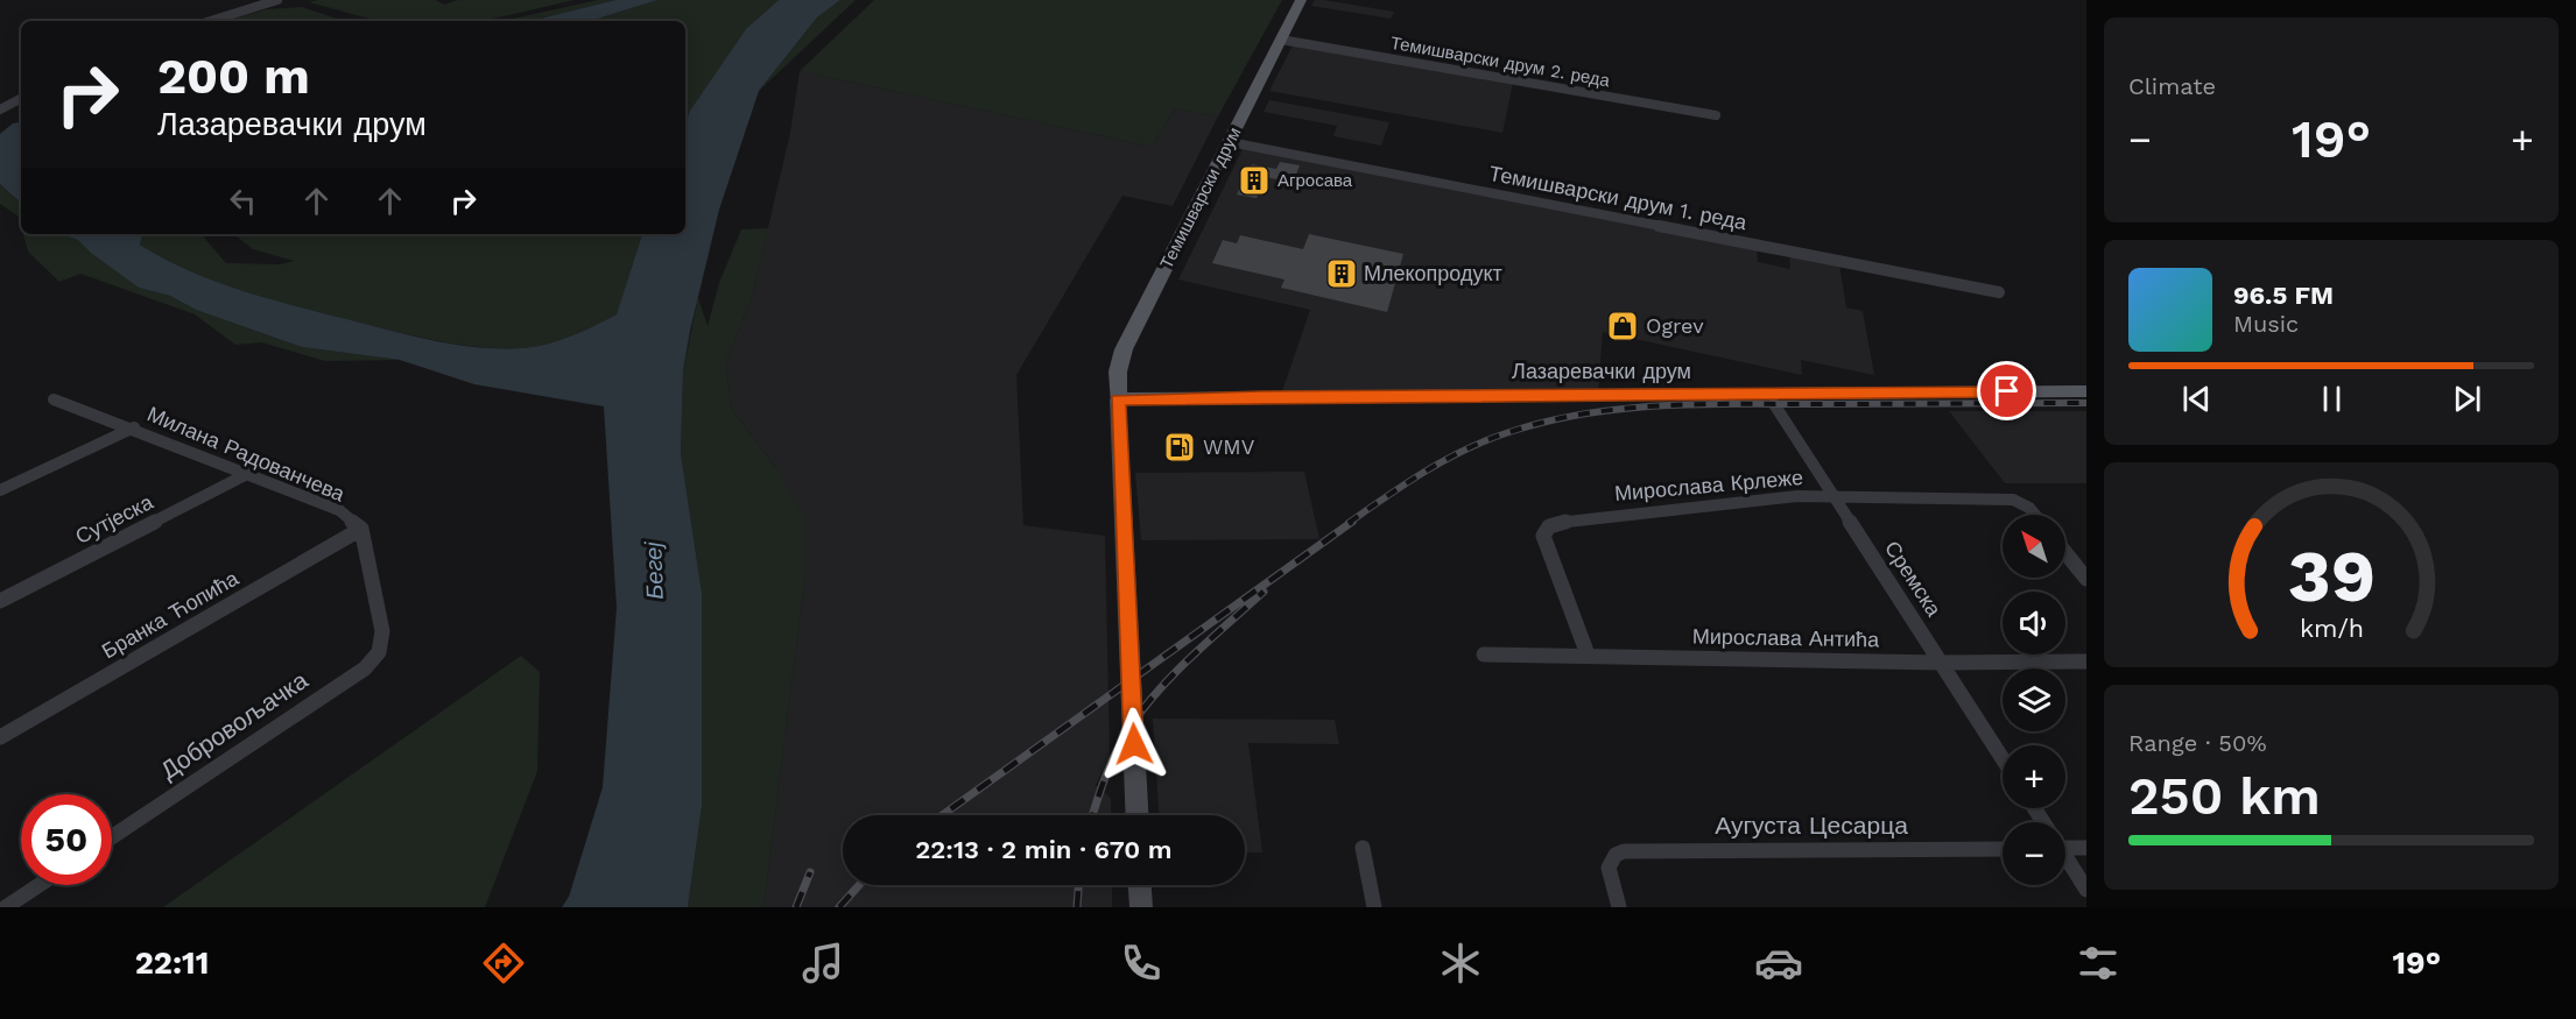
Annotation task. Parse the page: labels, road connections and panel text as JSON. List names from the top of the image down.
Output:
{
  "streets": {
    "main road": ["Темишварски друм", "Лазаревачки друм"],
    "street": [
      "Темишварски друм 2. реда",
      "Темишварски друм 1. реда",
      "Милана Радованчева",
      "Мирослава Крлеже",
      "Сутјеска",
      "Сремска",
      "Бранка Ћопића",
      "Мирослава Антића",
      "Добровољачка",
      "Аугуста Цесарца"
    ]
  },
  "crossings": [
    ["Темишварски друм 2. реда", "Темишварски друм"],
    ["Темишварски друм", "Темишварски друм 1. реда"],
    ["Темишварски друм", "Лазаревачки друм"],
    ["Милана Радованчева", "Сутјеска"],
    ["Милана Радованчева", "Бранка Ћопића"],
    ["Милана Радованчева", "Добровољачка"],
    ["Мирослава Крлеже", "Сремска"],
    ["Мирослава Крлеже", "Мирослава Антића"],
    ["Сремска", "Мирослава Антића"]
  ],
  "water": ["Бегеј"],
  "places": {
    "building": ["Агросава", "Млекопродукт"],
    "shop": ["Ogrev"],
    "fuel station": ["WMV"]
  },
  "north": "top left",
  "page": {
    "tile": [
      "Climate",
      ["Range · 50%", "250 km"]
    ],
    "turn": ["200 m", "Лазаревачки друм"],
    "heat": ["−", "19°", "+"],
    "song": ["96.5 FM", "Music"],
    "map_buttons": ["+", "−"],
    "limit": "50",
    "trip": "22:13 · 2 min · 670 m",
    "tabs": ["22:11", "19°"],
    "gauge": ["39", "km/h"]
  }
}
